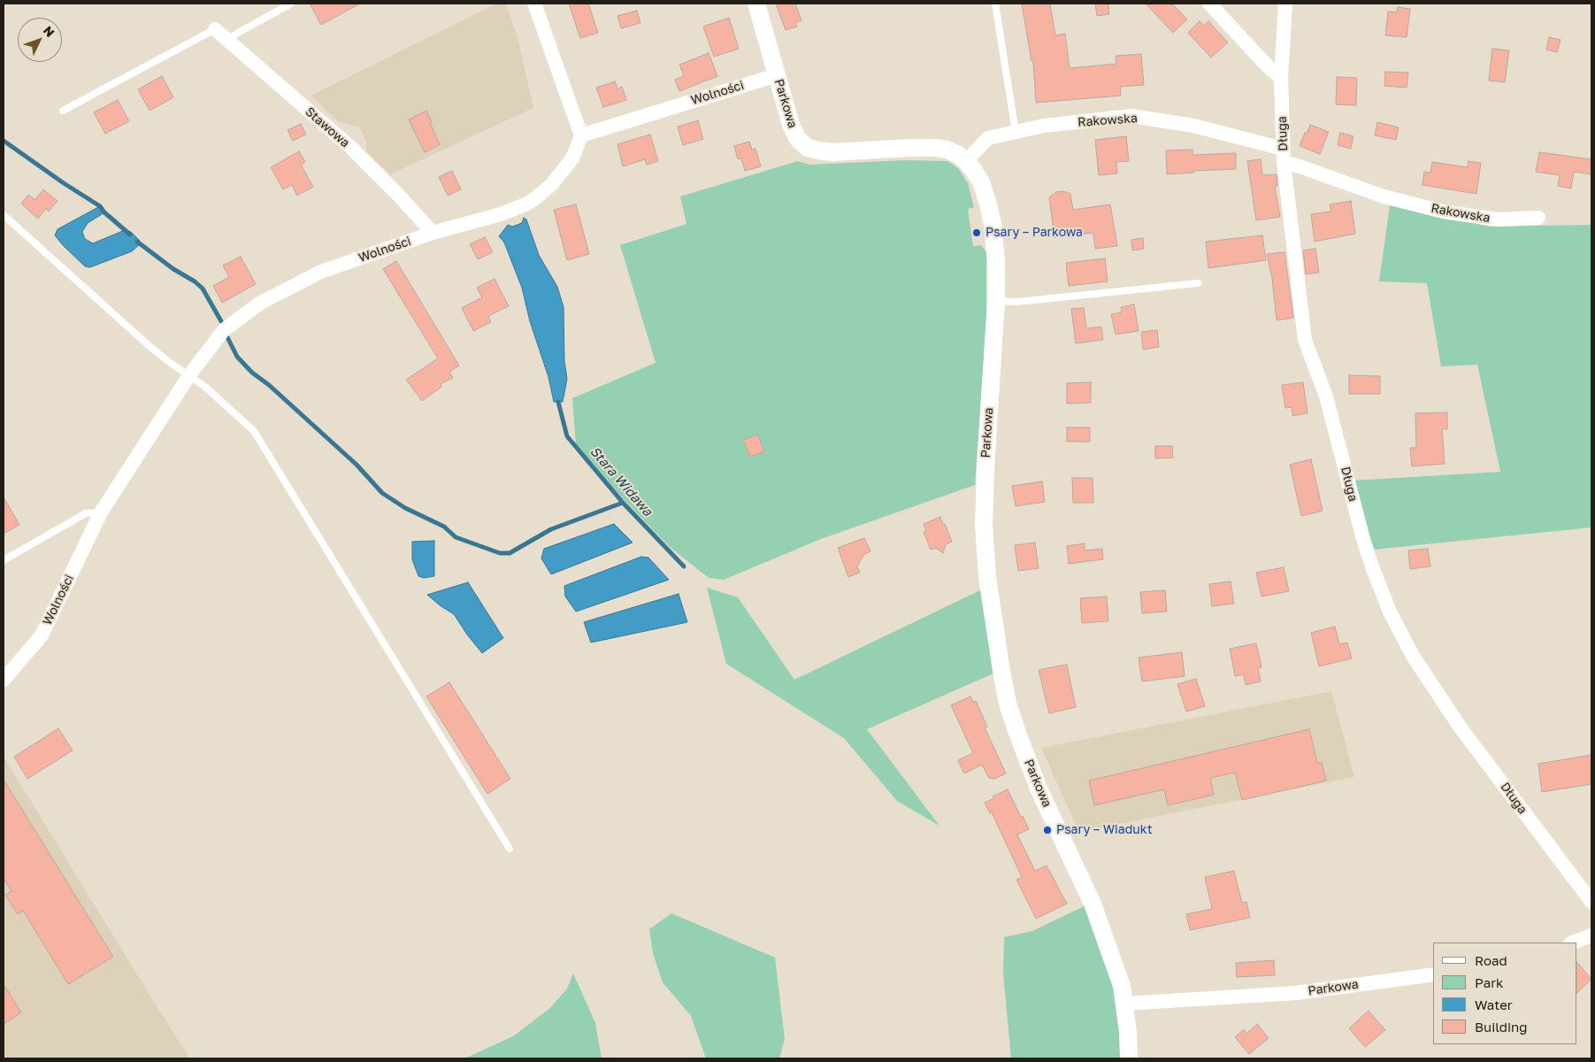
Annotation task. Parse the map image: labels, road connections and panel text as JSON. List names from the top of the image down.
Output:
{
  "streets": {
    "street": [
      "Wolności",
      "Parkowa",
      "Rakowska",
      "Stawowa",
      "Długa"
    ]
  },
  "crossings": [
    ["Wolności", "Parkowa"],
    ["Wolności", "Stawowa"],
    ["Parkowa", "Rakowska"],
    ["Rakowska", "Długa"]
  ],
  "water": ["Stara Widawa"],
  "places": ["Psary – Parkowa", "Psary – Wiadukt"],
  "legend": [
    "Road",
    "Park",
    "Water",
    "Building"
  ],
  "north": "top right"
}
